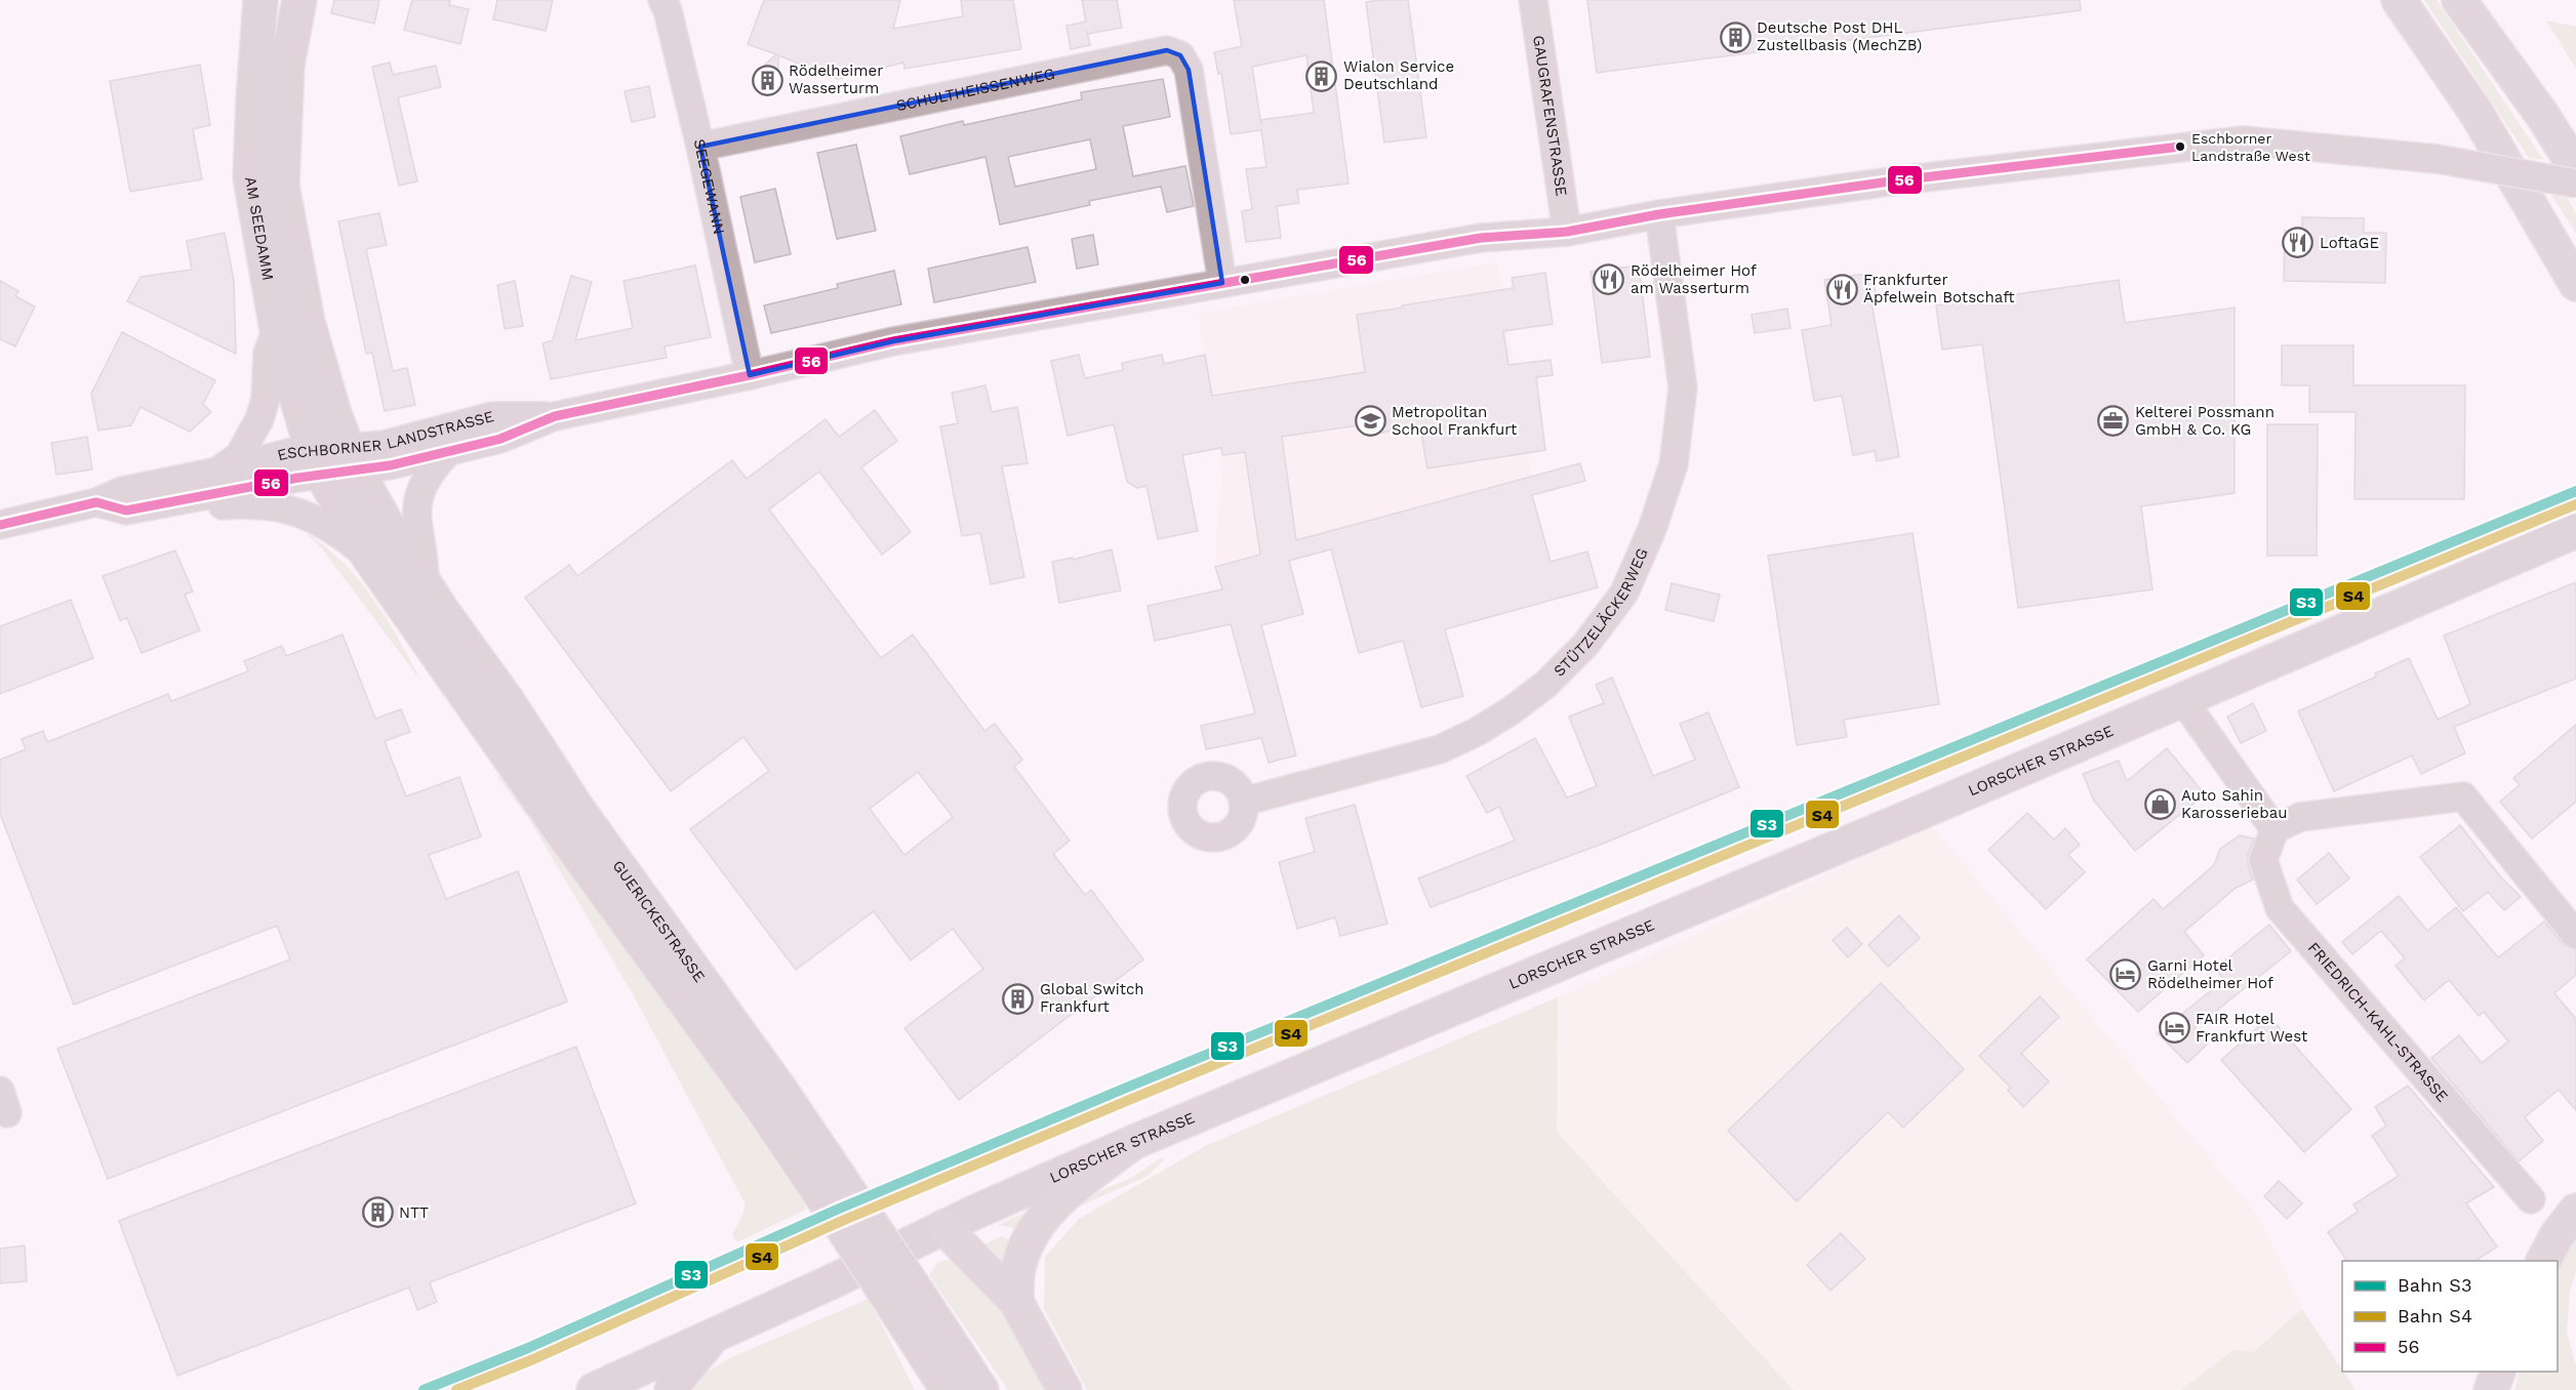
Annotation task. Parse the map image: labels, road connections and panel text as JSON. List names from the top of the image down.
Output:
{
  "streets": {
    "main road": ["AM SEEDAMM", "LORSCHER STRASSE", "GUERICKESTRASSE"],
    "street": [
      "SCHULTHEISSENWEG",
      "GAUGRAFENSTRASSE",
      "SEEGEWANN",
      "ESCHBORNER LANDSTRASSE",
      "STÜTZELÄCKERWEG",
      "FRIEDRICH-KAHL-STRASSE"
    ]
  },
  "crossings": [
    ["SCHULTHEISSENWEG", "SEEGEWANN"],
    ["SCHULTHEISSENWEG", "ESCHBORNER LANDSTRASSE"],
    ["GAUGRAFENSTRASSE", "ESCHBORNER LANDSTRASSE"],
    ["SEEGEWANN", "ESCHBORNER LANDSTRASSE"],
    ["AM SEEDAMM", "ESCHBORNER LANDSTRASSE"],
    ["AM SEEDAMM", "GUERICKESTRASSE"],
    ["ESCHBORNER LANDSTRASSE", "STÜTZELÄCKERWEG"],
    ["ESCHBORNER LANDSTRASSE", "GUERICKESTRASSE"]
  ],
  "places": {
    "building": [
      "Deutsche Post DHL Zustellbasis (MechZB)",
      "Wialon Service Deutschland",
      "Rödelheimer Wasserturm",
      "Global Switch Frankfurt",
      "NTT"
    ],
    "other": ["Eschborner Landstraße West"],
    "restaurant": ["LoftaGE", "Rödelheimer Hof am Wasserturm", "Frankfurter Äpfelwein Botschaft"],
    "school or university": ["Metropolitan School Frankfurt"],
    "office": ["Kelterei Possmann GmbH & Co. KG"],
    "shop": ["Auto Sahin Karosseriebau"],
    "hotel": ["Garni Hotel Rödelheimer Hof", "FAIR Hotel Frankfurt West"]
  },
  "lines": ["transit line 56", "rail line S3", "rail line S4"],
  "legend": ["Bahn S3", "Bahn S4", "56"]
}
